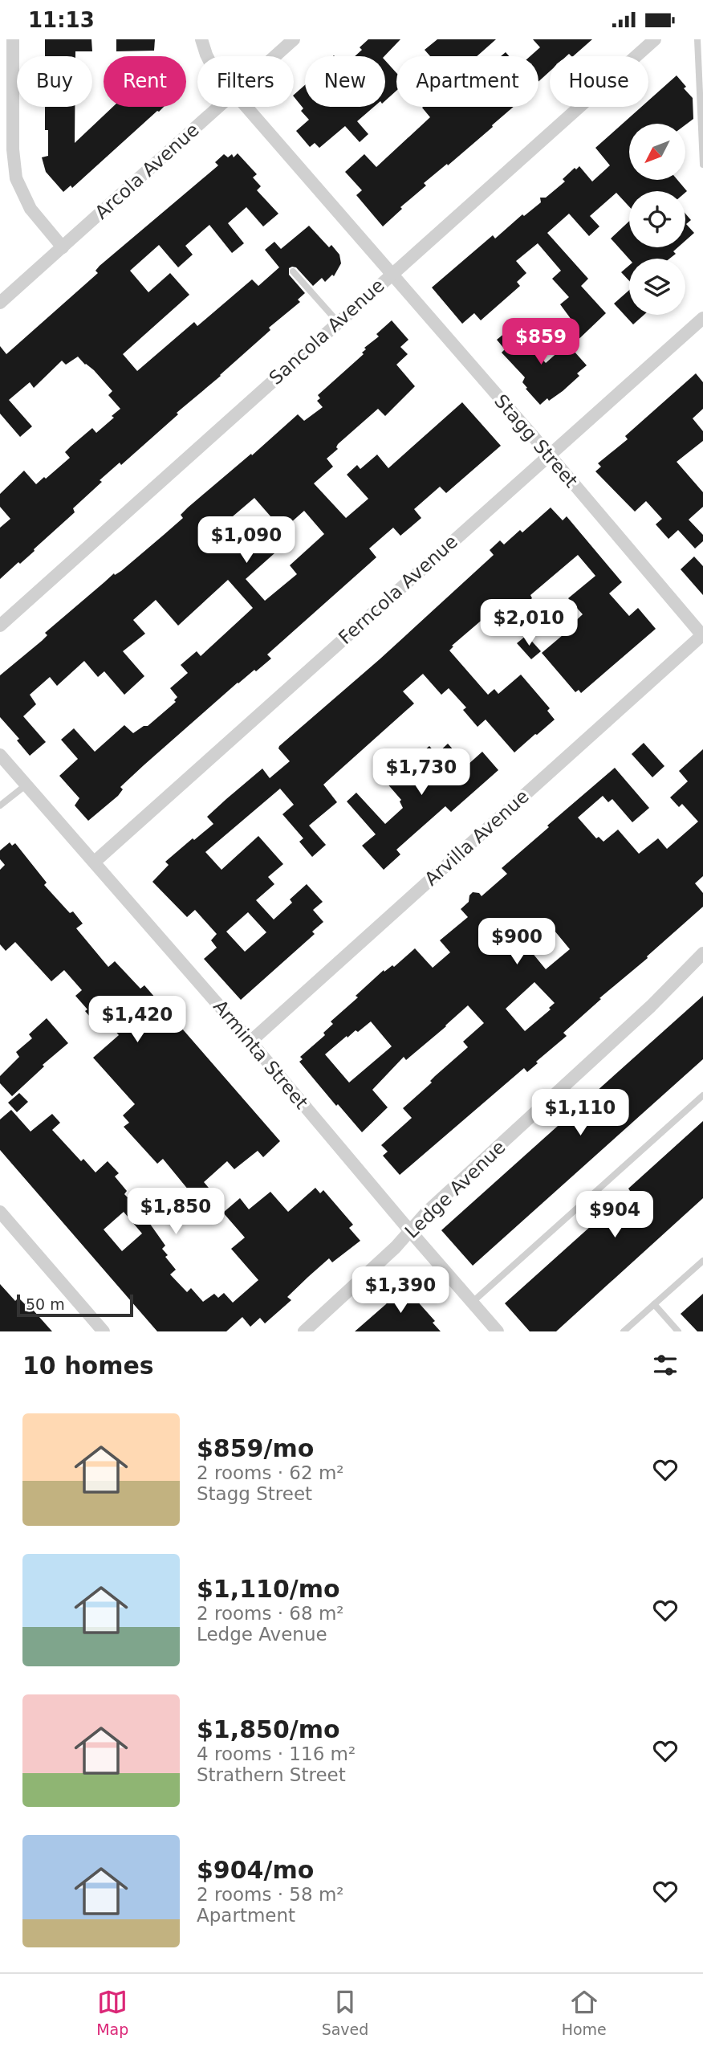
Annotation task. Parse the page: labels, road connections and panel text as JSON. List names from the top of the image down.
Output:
{
  "streets": {
    "street": [
      "Arcola Avenue",
      "Sancola Avenue",
      "Stagg Street",
      "Ferncola Avenue",
      "Arvilla Avenue",
      "Arminta Street",
      "Ledge Avenue"
    ]
  },
  "crossings": [
    ["Sancola Avenue", "Stagg Street"],
    ["Stagg Street", "Ferncola Avenue"],
    ["Stagg Street", "Arvilla Avenue"],
    ["Ferncola Avenue", "Arminta Street"],
    ["Arvilla Avenue", "Arminta Street"],
    ["Arminta Street", "Ledge Avenue"]
  ],
  "scale_bar": "50 m",
  "north": "bottom left",
  "page": {
    "status": "11:13",
    "chip": [
      "Buy",
      "Rent",
      "Filters",
      "New",
      "Apartment",
      "House"
    ],
    "price": [
      "$859",
      "$1,090",
      "$2,010",
      "$1,730",
      "$900",
      "$1,420",
      "$1,110",
      "$1,850",
      "$904",
      "$1,390"
    ],
    "scale": "50 m",
    "heading": "10 homes",
    "list": [
      {
        "name": "$859/mo",
        "note": "2 rooms · 62 m² · Stagg Street"
      },
      {
        "name": "$1,110/mo",
        "note": "2 rooms · 68 m² · Ledge Avenue"
      },
      {
        "name": "$1,850/mo",
        "note": "4 rooms · 116 m² · Strathern Street"
      },
      {
        "name": "$904/mo",
        "note": "2 rooms · 58 m² · Apartment"
      }
    ],
    "tabs": ["Map", "Saved", "Home"]
  }
}
